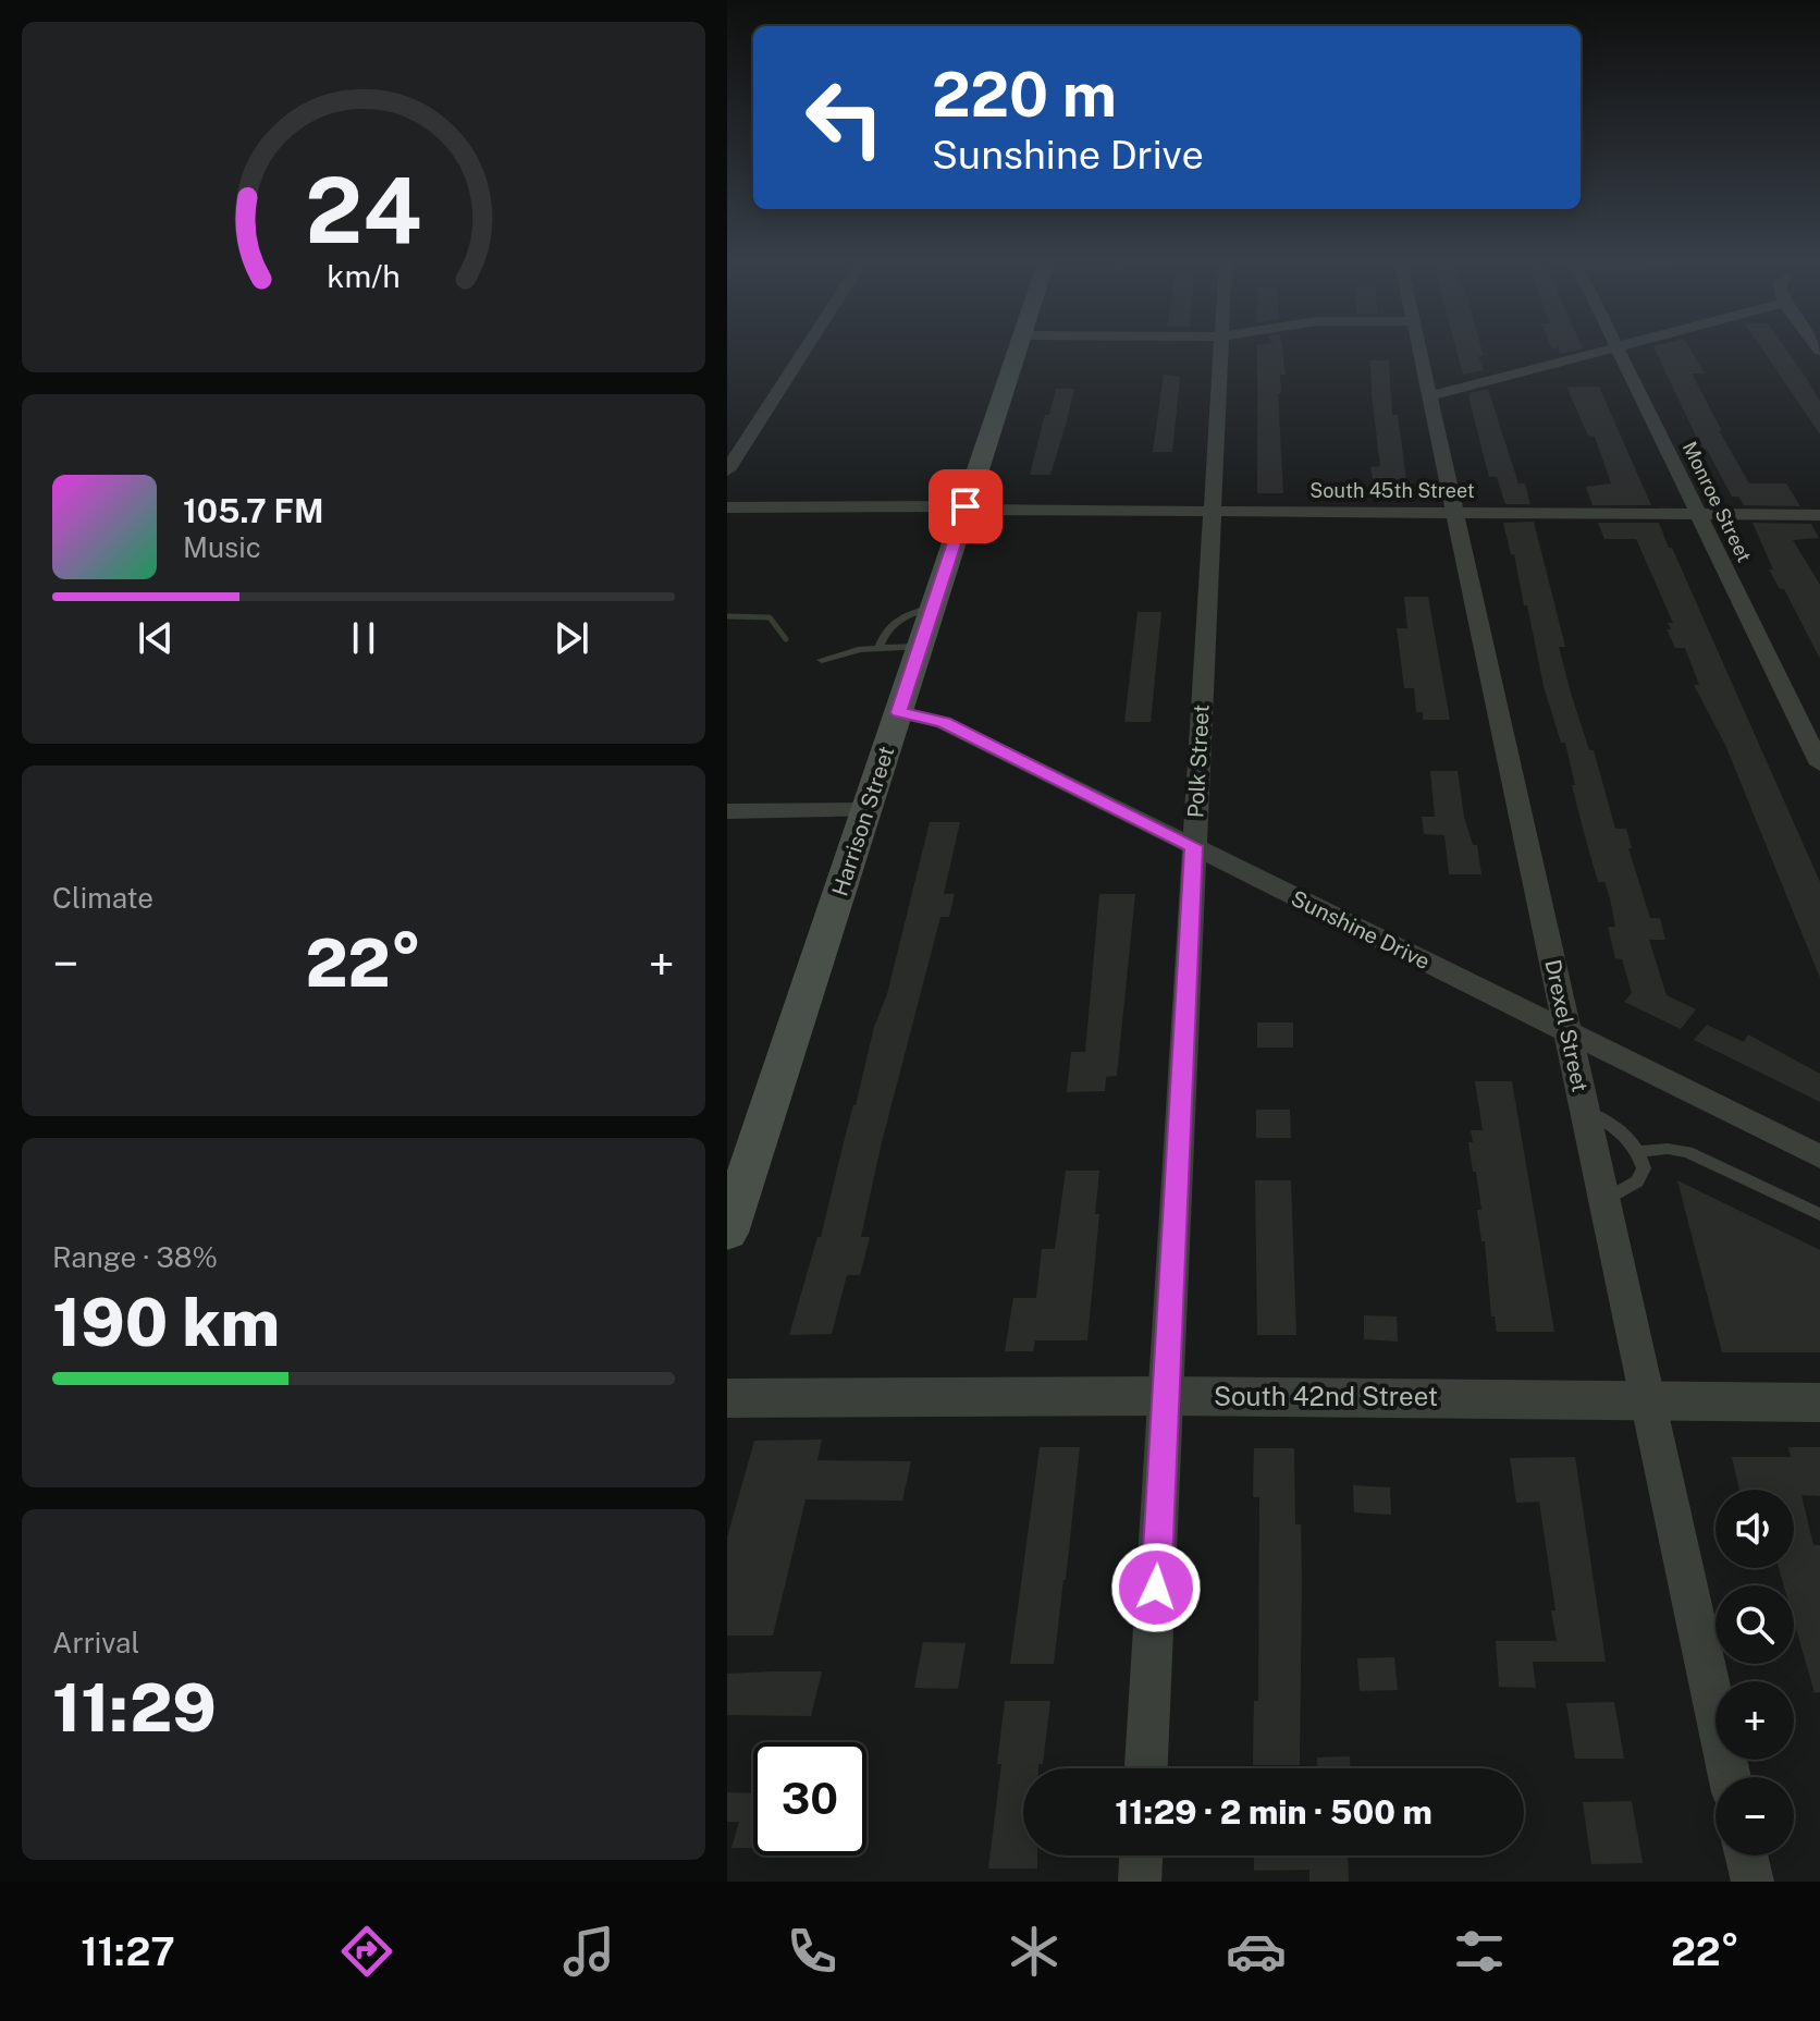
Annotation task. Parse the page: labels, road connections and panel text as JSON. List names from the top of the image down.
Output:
{
  "streets": {
    "main road": ["Harrison Street"],
    "street": [
      "South 45th Street",
      "Monroe Street",
      "Polk Street",
      "Sunshine Drive",
      "Drexel Street",
      "South 42nd Street"
    ]
  },
  "crossings": [
    ["South 45th Street", "Monroe Street"],
    ["South 45th Street", "Polk Street"],
    ["South 45th Street", "Harrison Street"],
    ["South 45th Street", "Drexel Street"],
    ["Polk Street", "Sunshine Drive"],
    ["Polk Street", "South 42nd Street"],
    ["Harrison Street", "Sunshine Drive"],
    ["Sunshine Drive", "Drexel Street"],
    ["Drexel Street", "South 42nd Street"]
  ],
  "page": {
    "turn": ["220 m", "Sunshine Drive"],
    "song": ["105.7 FM", "Music"],
    "tile": [
      "Climate",
      ["Range · 38%", "190 km"],
      ["Arrival", "11:29"]
    ],
    "heat": ["−", "22°", "+"],
    "map_buttons": ["+", "−"],
    "limit": "30",
    "trip": "11:29 · 2 min · 500 m",
    "tabs": ["11:27", "22°"],
    "gauge": ["24", "km/h"]
  }
}
